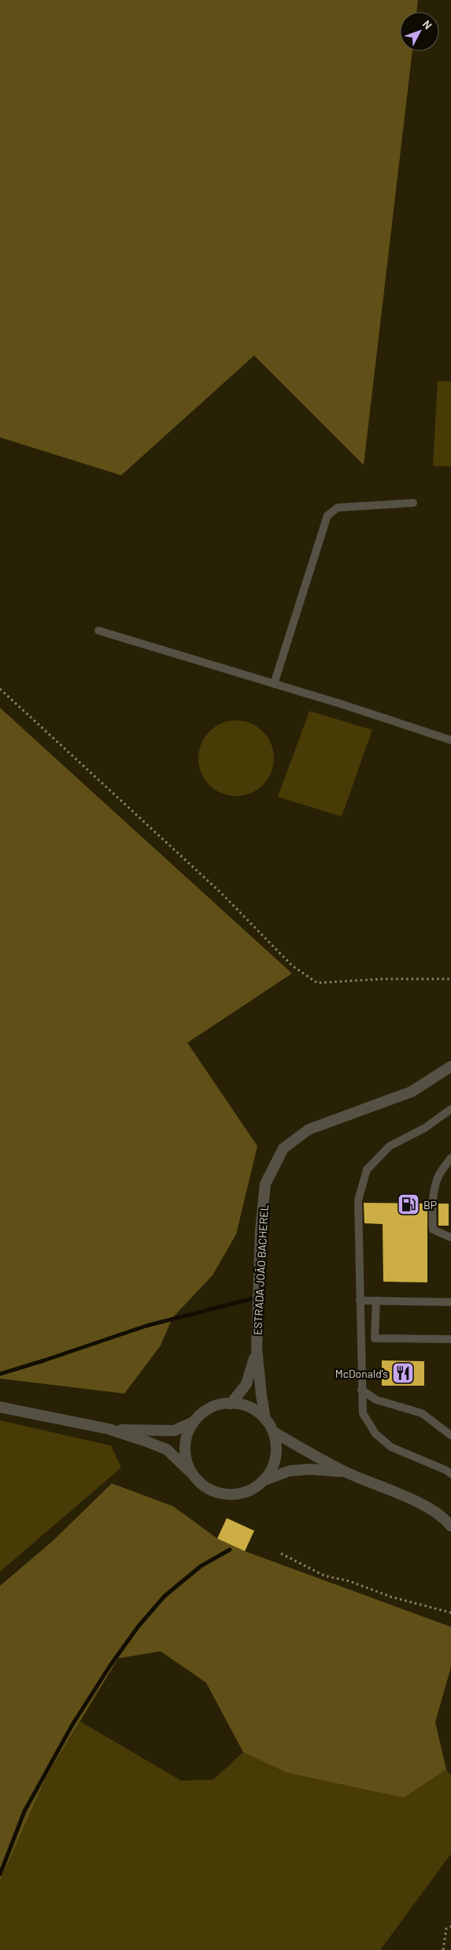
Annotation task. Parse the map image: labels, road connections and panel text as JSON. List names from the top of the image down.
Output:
{
  "streets": {
    "street": ["ESTRADA JOÃO BACHEREL"]
  },
  "places": {
    "fuel station": ["BP"],
    "restaurant": ["McDonald's"]
  },
  "north": "top right"
}
